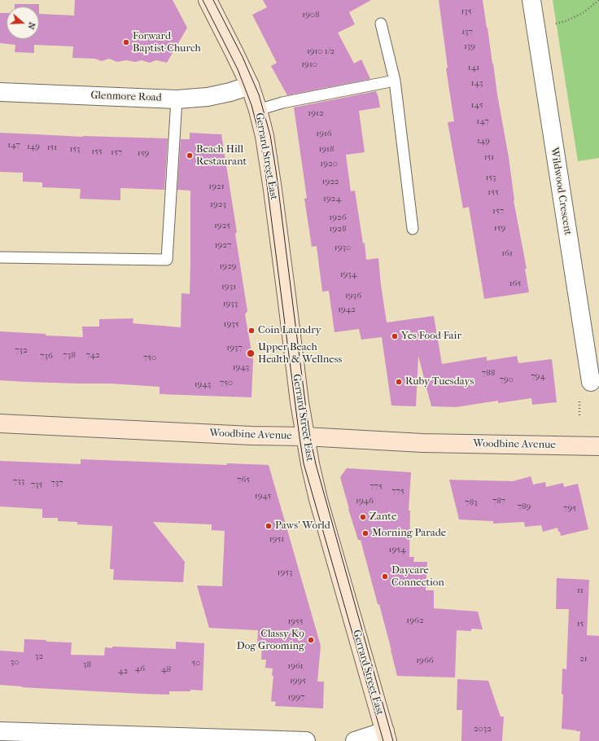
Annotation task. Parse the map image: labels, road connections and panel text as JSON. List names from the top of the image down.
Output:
{
  "streets": {
    "main road": ["Gerrard Street East", "Woodbine Avenue"],
    "street": ["Glenmore Road", "Wildwood Crescent"]
  },
  "crossings": [
    ["Glenmore Road", "Gerrard Street East"],
    ["Gerrard Street East", "Woodbine Avenue"]
  ],
  "places": [
    "Forward Baptist Church",
    "Beach Hill Restaurant",
    "Coin Laundry",
    "Yes Food Fair",
    "Upper Beach Health & Wellness",
    "Ruby Tuesdays",
    "Zante",
    "Paws’ World",
    "Morning Parade",
    "Daycare Connection",
    "Classy K9 Dog Grooming"
  ],
  "house_numbers": [
    "135",
    "1908",
    "137",
    "139",
    "1910 1/2",
    "1910",
    "141",
    "143",
    "145",
    "1912",
    "147",
    "1916",
    "149",
    "147",
    "149",
    "151",
    "153",
    "1918",
    "155",
    "157",
    "159",
    "151",
    "1920",
    "153",
    "1922",
    "1921",
    "155",
    "1924",
    "1923",
    "157",
    "1926",
    "1925",
    "159",
    "1928",
    "1927",
    "1930",
    "161",
    "1929",
    "1934",
    "165",
    "1931",
    "1936",
    "1933",
    "1942",
    "1935",
    "1937",
    "732",
    "738",
    "742",
    "736",
    "750",
    "1943",
    "788",
    "794",
    "790",
    "750",
    "1943",
    "765",
    "733",
    "737",
    "735",
    "775",
    "775",
    "1945",
    "1946",
    "787",
    "783",
    "789",
    "795",
    "1951",
    "1954",
    "1953",
    "11",
    "1962",
    "1955",
    "15",
    "32",
    "21",
    "1966",
    "30",
    "50",
    "38",
    "1961",
    "46",
    "48",
    "42",
    "1995",
    "1997",
    "2032"
  ],
  "north": "right"
}
